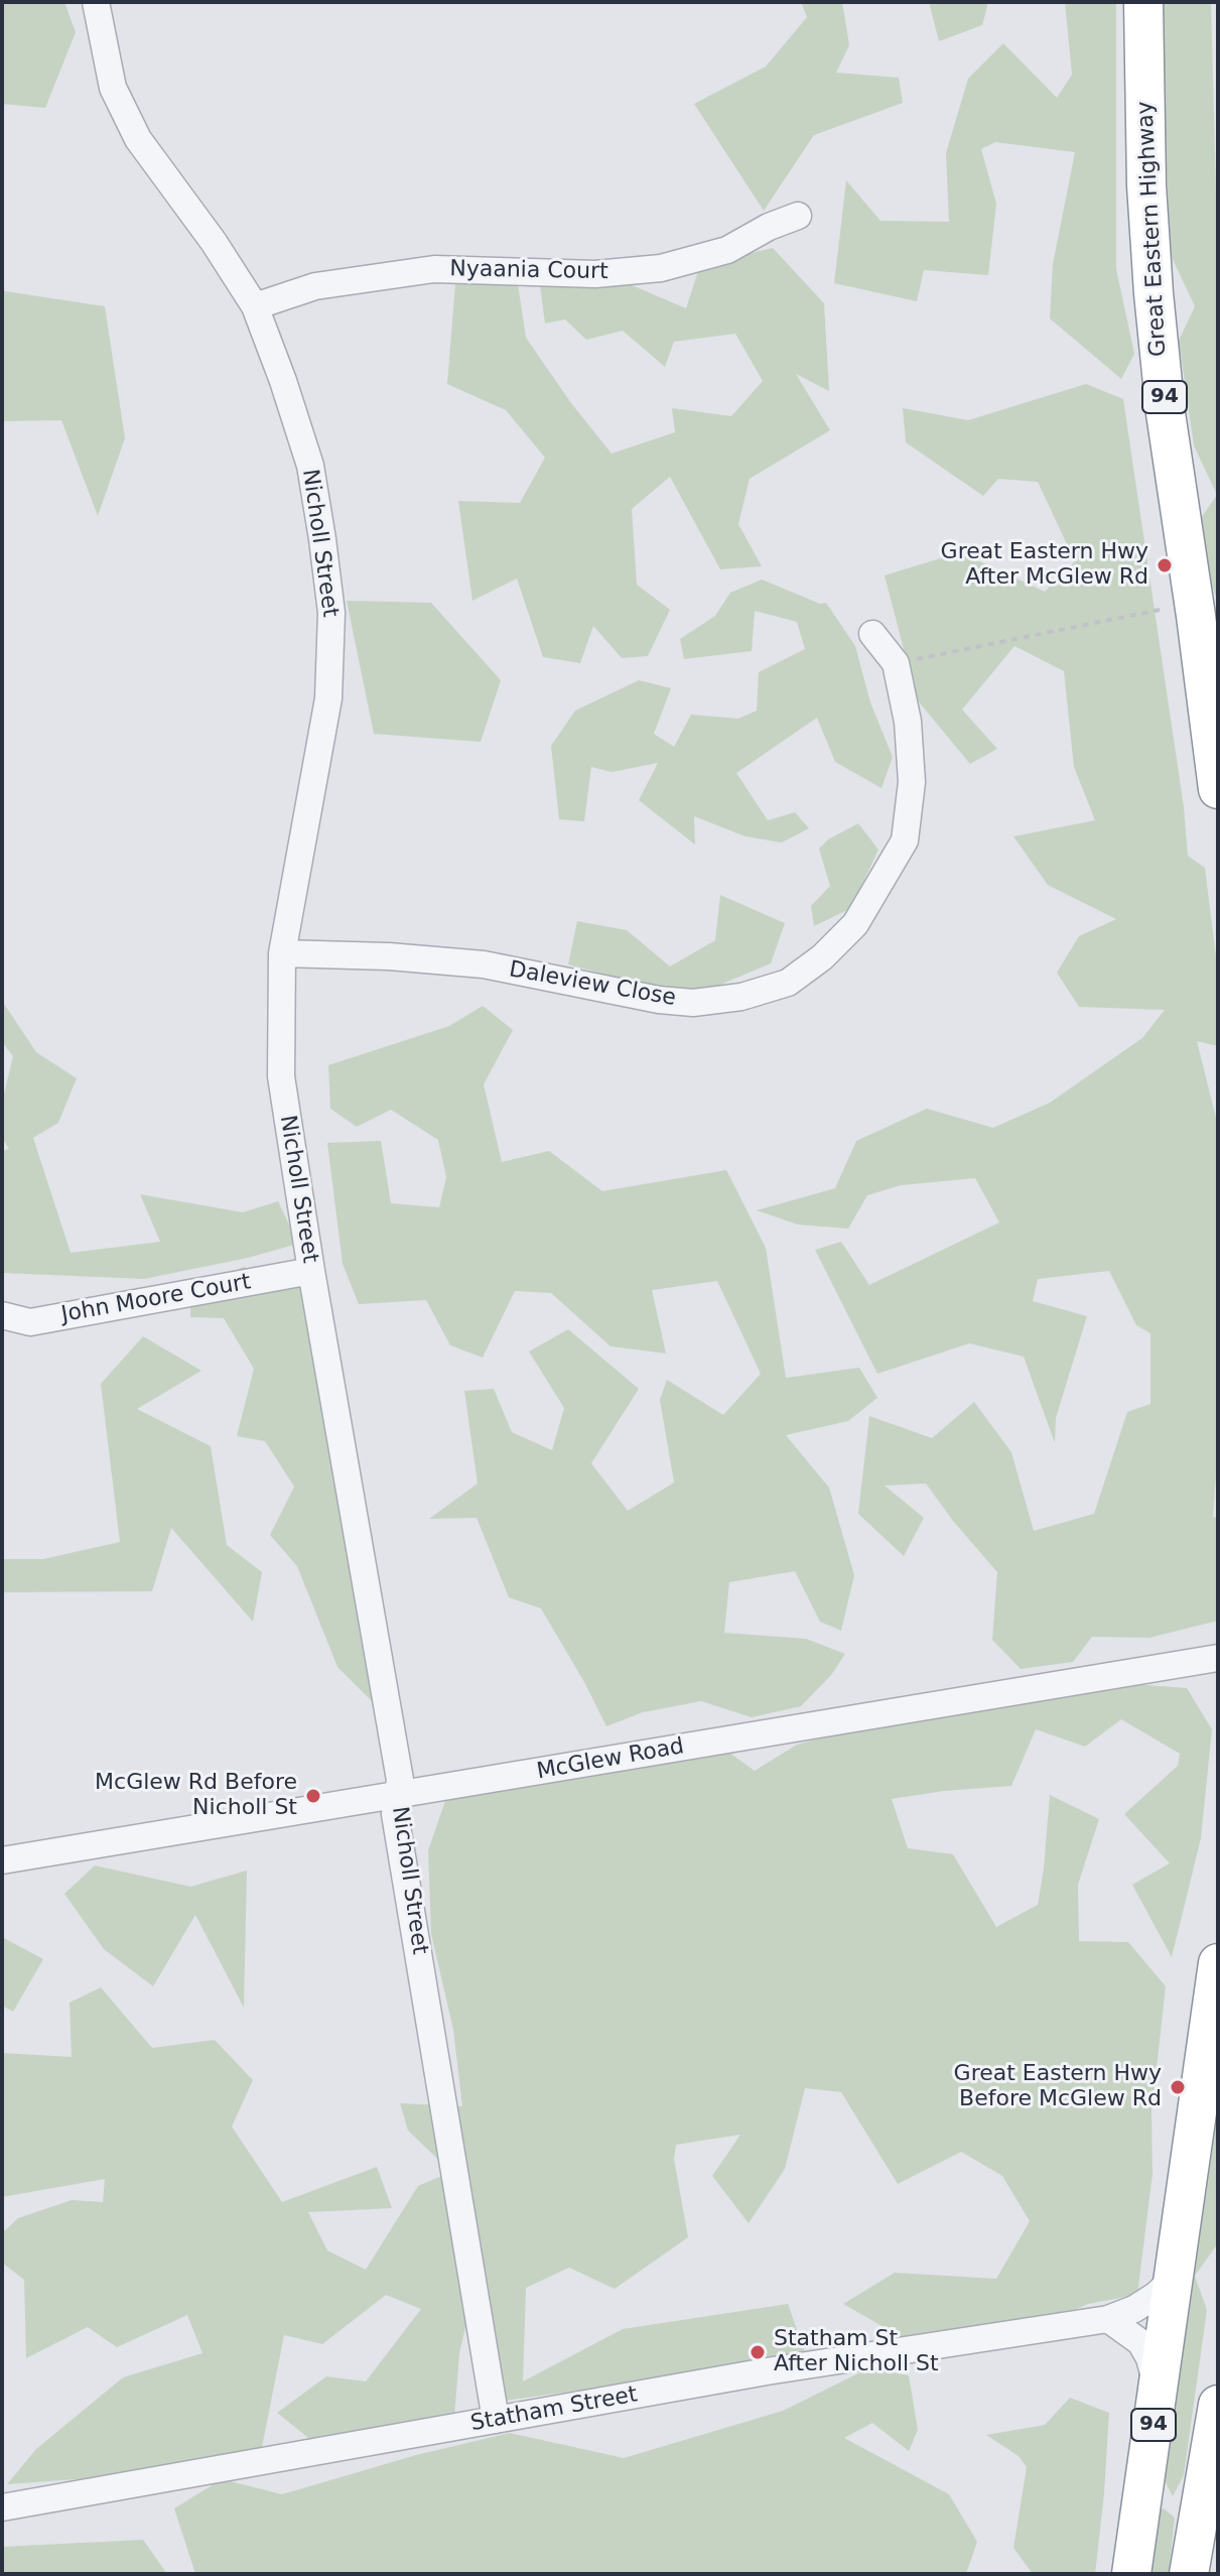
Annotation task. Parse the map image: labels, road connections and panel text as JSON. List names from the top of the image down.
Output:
{
  "streets": {
    "highway": ["Great Eastern Highway", "94"],
    "street": [
      "Nyaania Court",
      "Nicholl Street",
      "Daleview Close",
      "John Moore Court",
      "McGlew Road",
      "Statham Street"
    ]
  },
  "crossings": [
    ["Nyaania Court", "Nicholl Street"],
    ["94", "Statham Street"],
    ["Nicholl Street", "Daleview Close"],
    ["Nicholl Street", "John Moore Court"],
    ["Nicholl Street", "McGlew Road"],
    ["Nicholl Street", "Statham Street"]
  ],
  "places": [
    "Great Eastern Hwy After McGlew Rd",
    "McGlew Rd Before Nicholl St",
    "Great Eastern Hwy Before McGlew Rd",
    "Statham St After Nicholl St"
  ]
}
